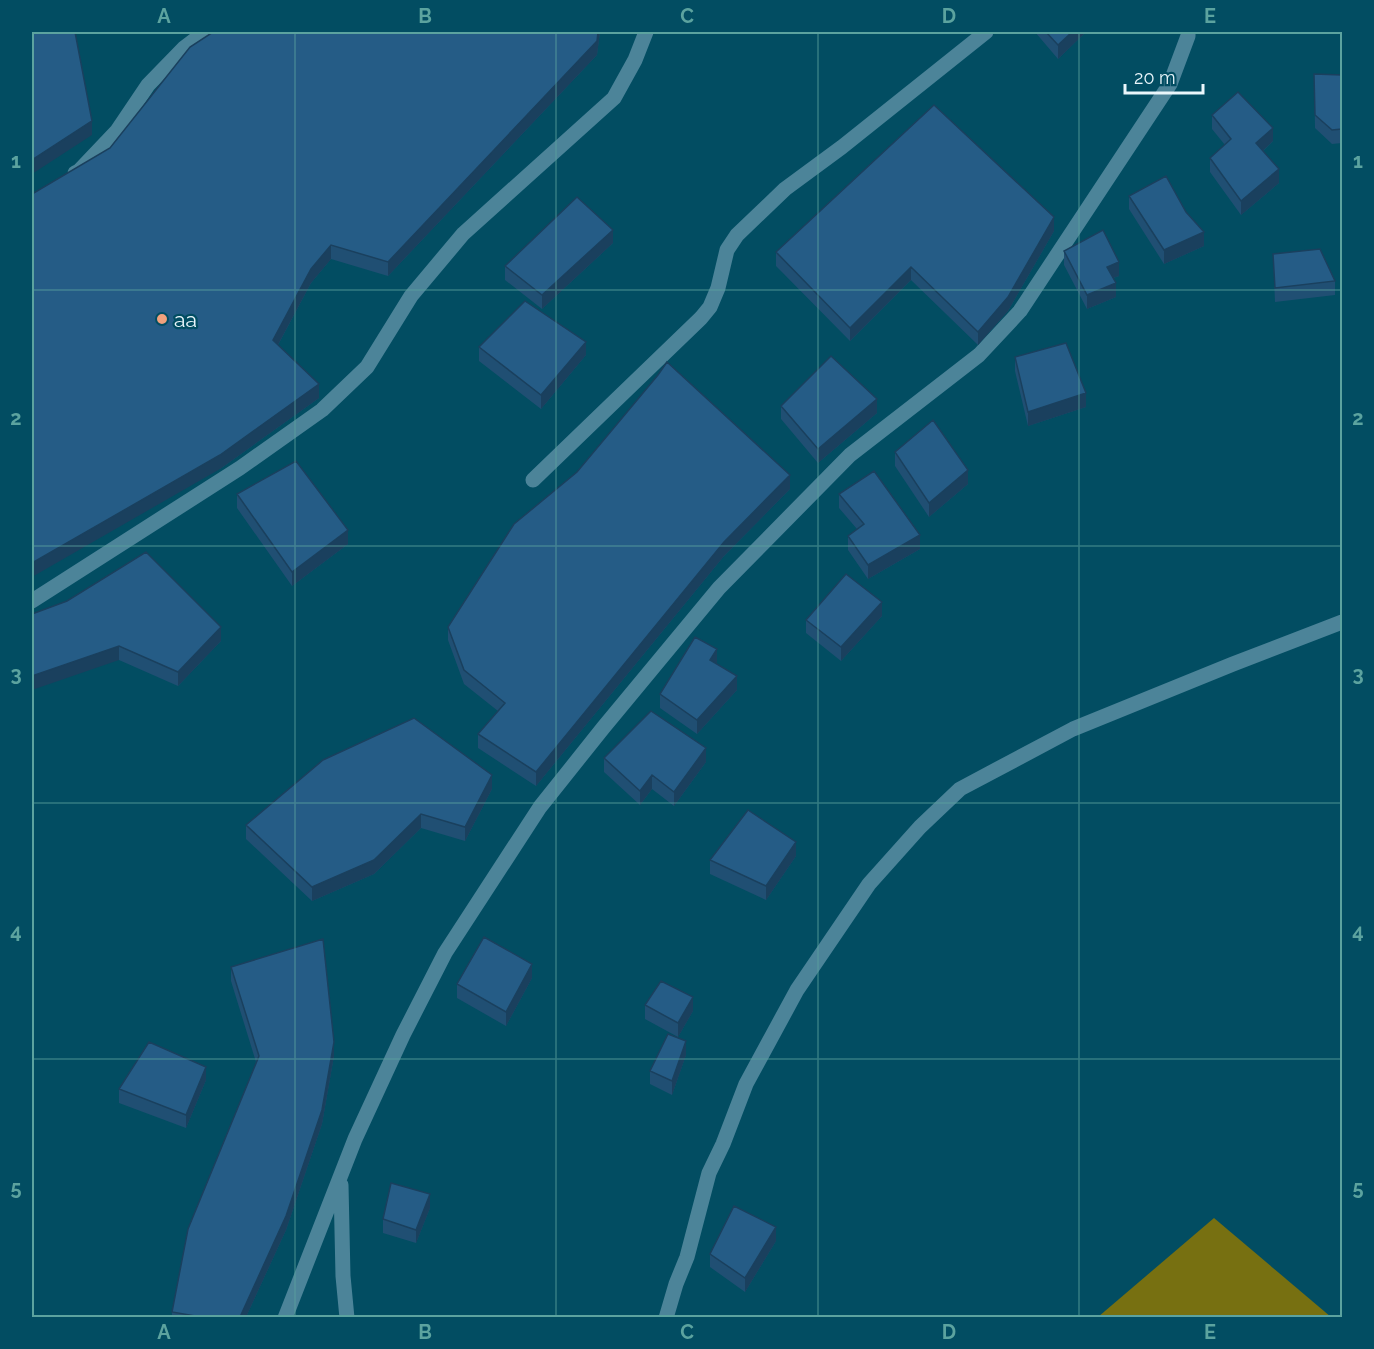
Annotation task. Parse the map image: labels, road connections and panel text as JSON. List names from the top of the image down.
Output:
{
  "places": ["aa"],
  "scale_bar": "20 m",
  "grid": {
    "columns": [
      "A",
      "B",
      "C",
      "D",
      "E"
    ],
    "rows": [
      "1",
      "2",
      "3",
      "4",
      "5"
    ]
  }
}
